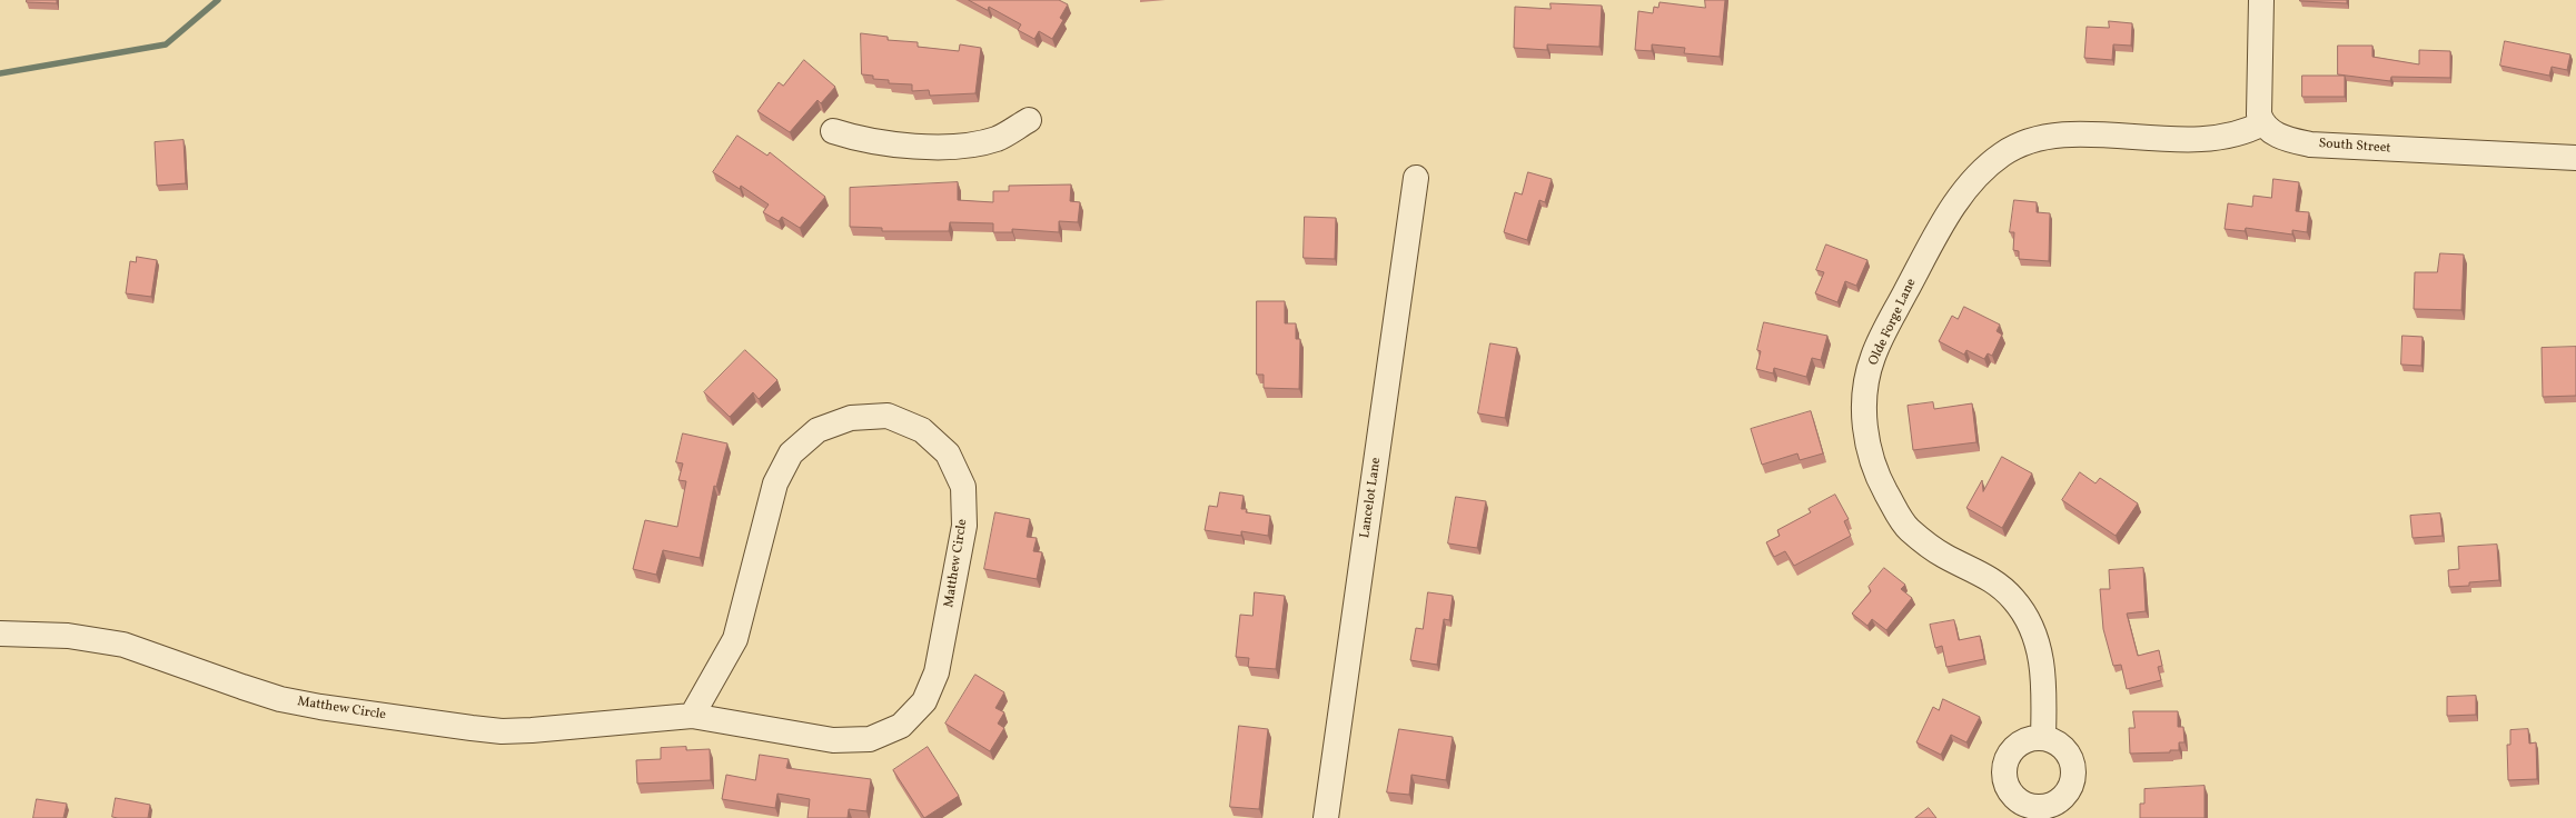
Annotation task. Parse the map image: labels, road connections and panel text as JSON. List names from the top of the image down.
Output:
{
  "streets": {
    "street": [
      "South Street",
      "Olde Forge Lane",
      "Lancelot Lane",
      "Matthew Circle"
    ]
  },
  "crossings": [
    ["South Street", "Olde Forge Lane"]
  ]
}
